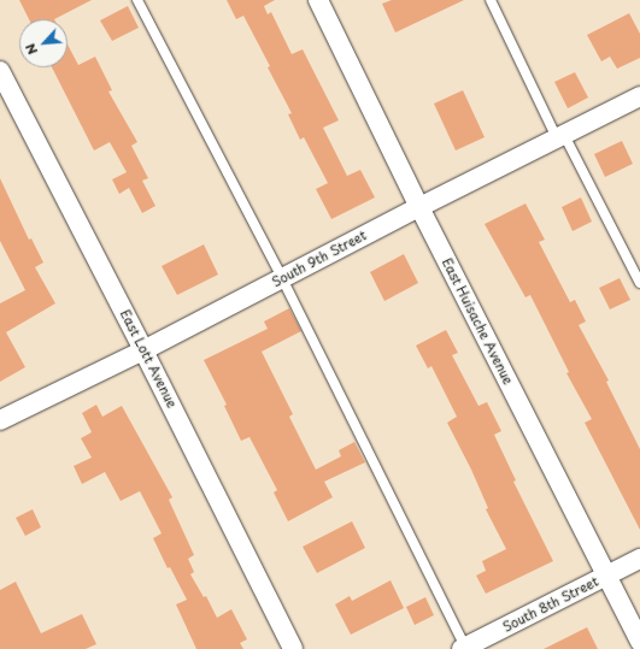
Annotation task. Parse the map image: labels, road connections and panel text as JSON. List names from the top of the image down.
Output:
{
  "streets": {
    "street": [
      "South 9th Street",
      "East Huisache Avenue",
      "East Lott Avenue",
      "South 8th Street"
    ]
  },
  "crossings": [
    ["South 9th Street", "East Huisache Avenue"],
    ["South 9th Street", "East Lott Avenue"],
    ["East Huisache Avenue", "South 8th Street"]
  ],
  "north": "bottom left"
}
